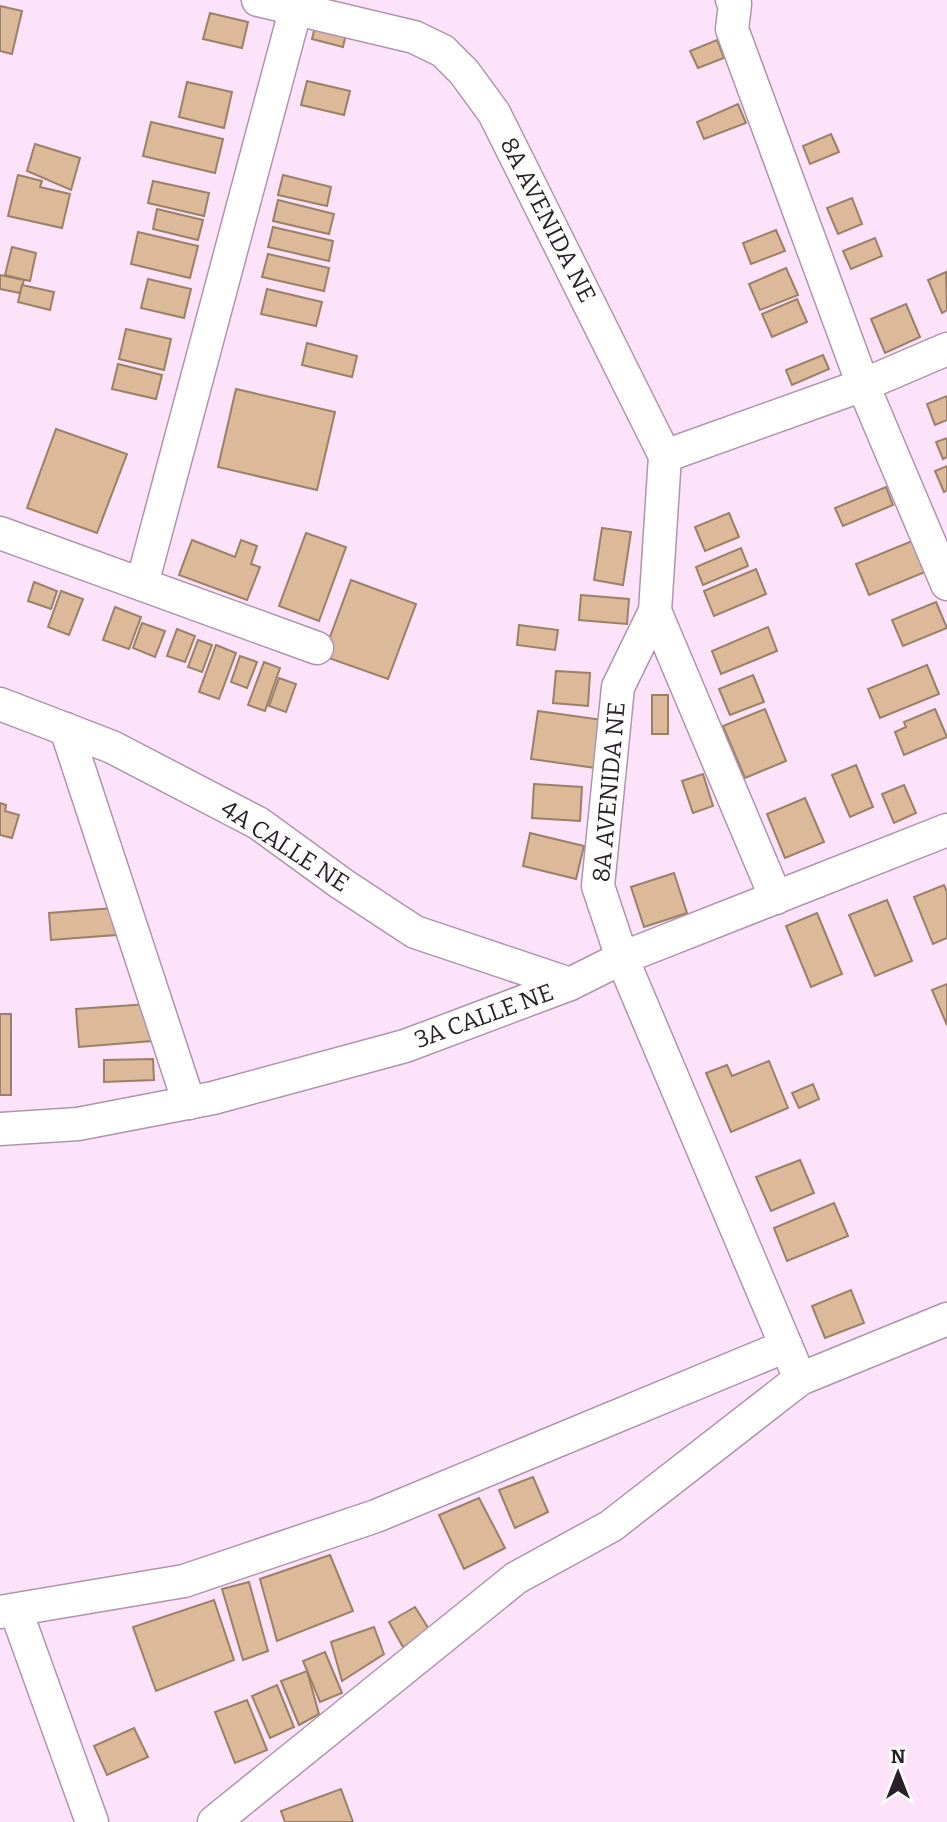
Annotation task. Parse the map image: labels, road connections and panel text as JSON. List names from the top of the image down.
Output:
{
  "streets": {
    "street": ["8A AVENIDA NE", "4A CALLE NE", "3A CALLE NE"]
  },
  "crossings": [
    ["8A AVENIDA NE", "3A CALLE NE"],
    ["4A CALLE NE", "3A CALLE NE"]
  ],
  "north": "top"
}
